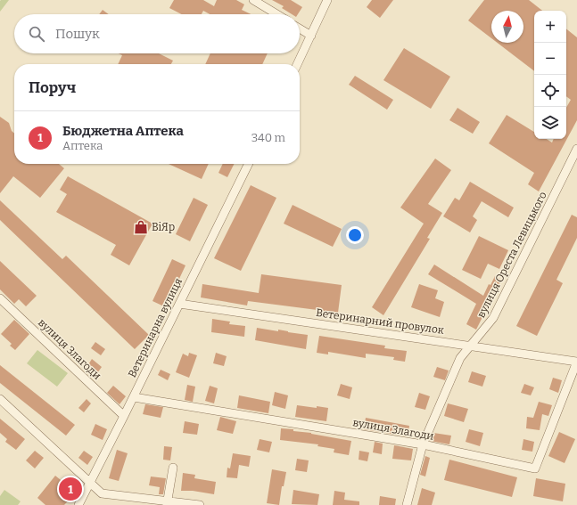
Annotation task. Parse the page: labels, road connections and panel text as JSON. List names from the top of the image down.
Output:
{
  "streets": {
    "street": [
      "вулиця Ореста Левицького",
      "Ветеринарний провулок",
      "Ветеринарна вулиця",
      "вулиця Злагоди"
    ]
  },
  "crossings": [
    ["вулиця Ореста Левицького", "Ветеринарний провулок"],
    ["вулиця Ореста Левицького", "вулиця Злагоди"],
    ["Ветеринарний провулок", "Ветеринарна вулиця"],
    ["Ветеринарний провулок", "вулиця Злагоди"],
    ["Ветеринарна вулиця", "вулиця Злагоди"]
  ],
  "places": {
    "shop": ["ВіЯр"]
  },
  "north": "top",
  "page": {
    "map_buttons": ["+", "−"],
    "search": "Пошук",
    "heading": "Поруч",
    "list": [
      {
        "mark": "1",
        "name": "Бюджетна Аптека",
        "note": "Аптека",
        "value": "340 m"
      }
    ],
    "pins": "1"
  }
}
